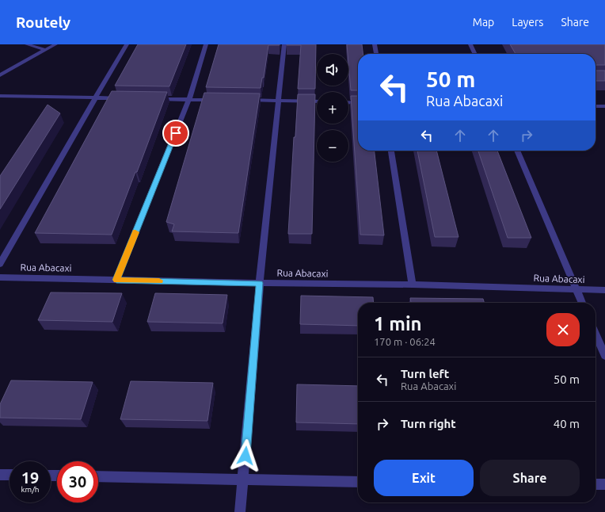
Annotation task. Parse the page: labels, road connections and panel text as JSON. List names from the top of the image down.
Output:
{
  "streets": {
    "street": ["Rua Abacaxi"]
  },
  "page": {
    "header": "Routely",
    "nav": ["Map", "Layers", "Share"],
    "map_buttons": ["+", "−"],
    "turn": ["50 m", "Rua Abacaxi"],
    "heading": ["1 min", "170 m · 06:24"],
    "list": [
      {
        "name": "Turn left",
        "note": "Rua Abacaxi",
        "value": "50 m"
      },
      {
        "name": "Turn right",
        "value": "40 m"
      }
    ],
    "buttons": ["Exit", "Share"],
    "speed": "19 km/h",
    "limit": "30"
  }
}
